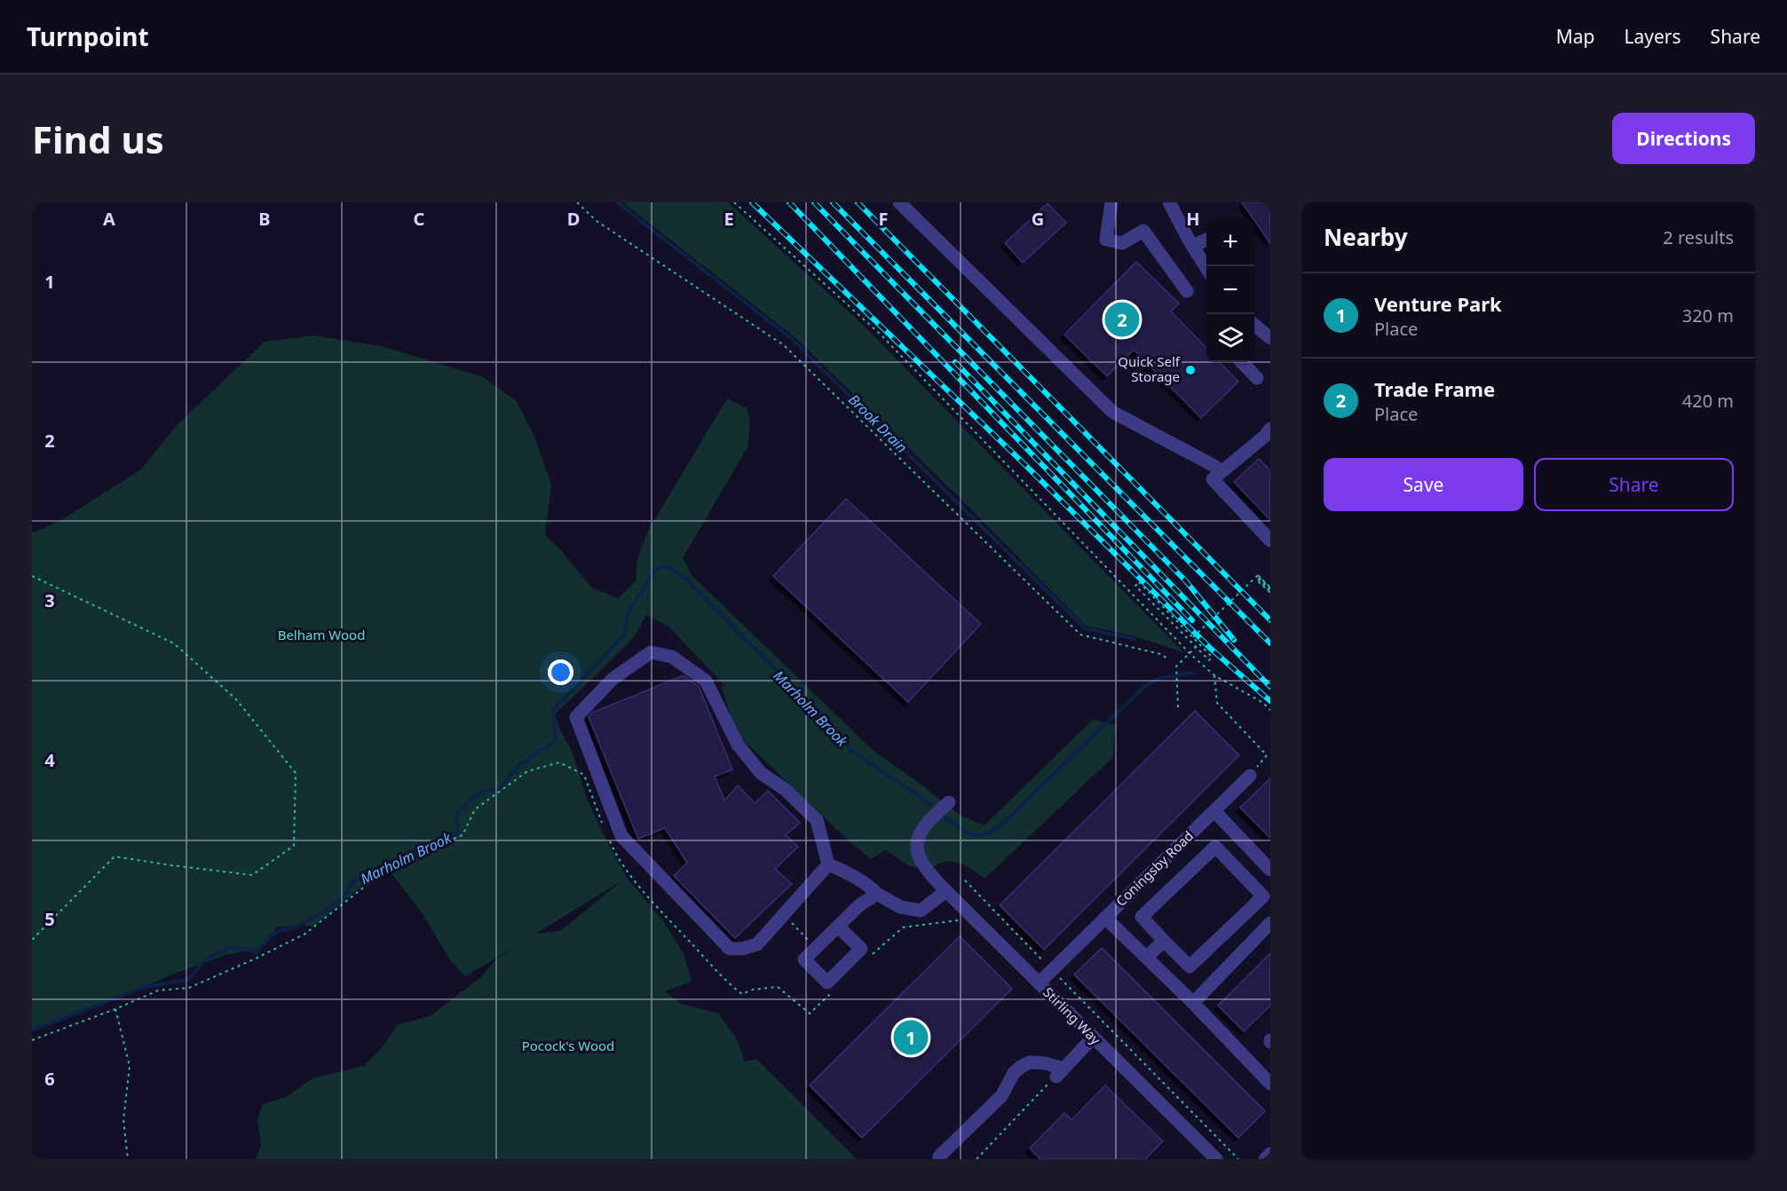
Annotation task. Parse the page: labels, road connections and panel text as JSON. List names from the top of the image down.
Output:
{
  "streets": {
    "street": ["Coningsby Road", "Stirling Way"]
  },
  "crossings": [
    ["Coningsby Road", "Stirling Way"]
  ],
  "water": ["Brook Drain", "Marholm Brook"],
  "parks": ["Belham Wood", "Pocock's Wood"],
  "places": ["Quick Self Storage"],
  "page": {
    "header": "Turnpoint",
    "nav": ["Map", "Layers", "Share"],
    "buttons": [
      "Directions",
      ["Save", "Share"]
    ],
    "title": "Find us",
    "heading": ["Nearby", "2 results"],
    "map_buttons": ["+", "−"],
    "list": [
      {
        "mark": "1",
        "name": "Venture Park",
        "note": "Place",
        "value": "320 m"
      },
      {
        "mark": "2",
        "name": "Trade Frame",
        "note": "Place",
        "value": "420 m"
      }
    ],
    "pins": ["2", "1"]
  },
  "grid": {
    "columns": [
      "A",
      "B",
      "C",
      "D",
      "E",
      "F",
      "G",
      "H"
    ],
    "rows": [
      "1",
      "2",
      "3",
      "4",
      "5",
      "6"
    ]
  }
}
